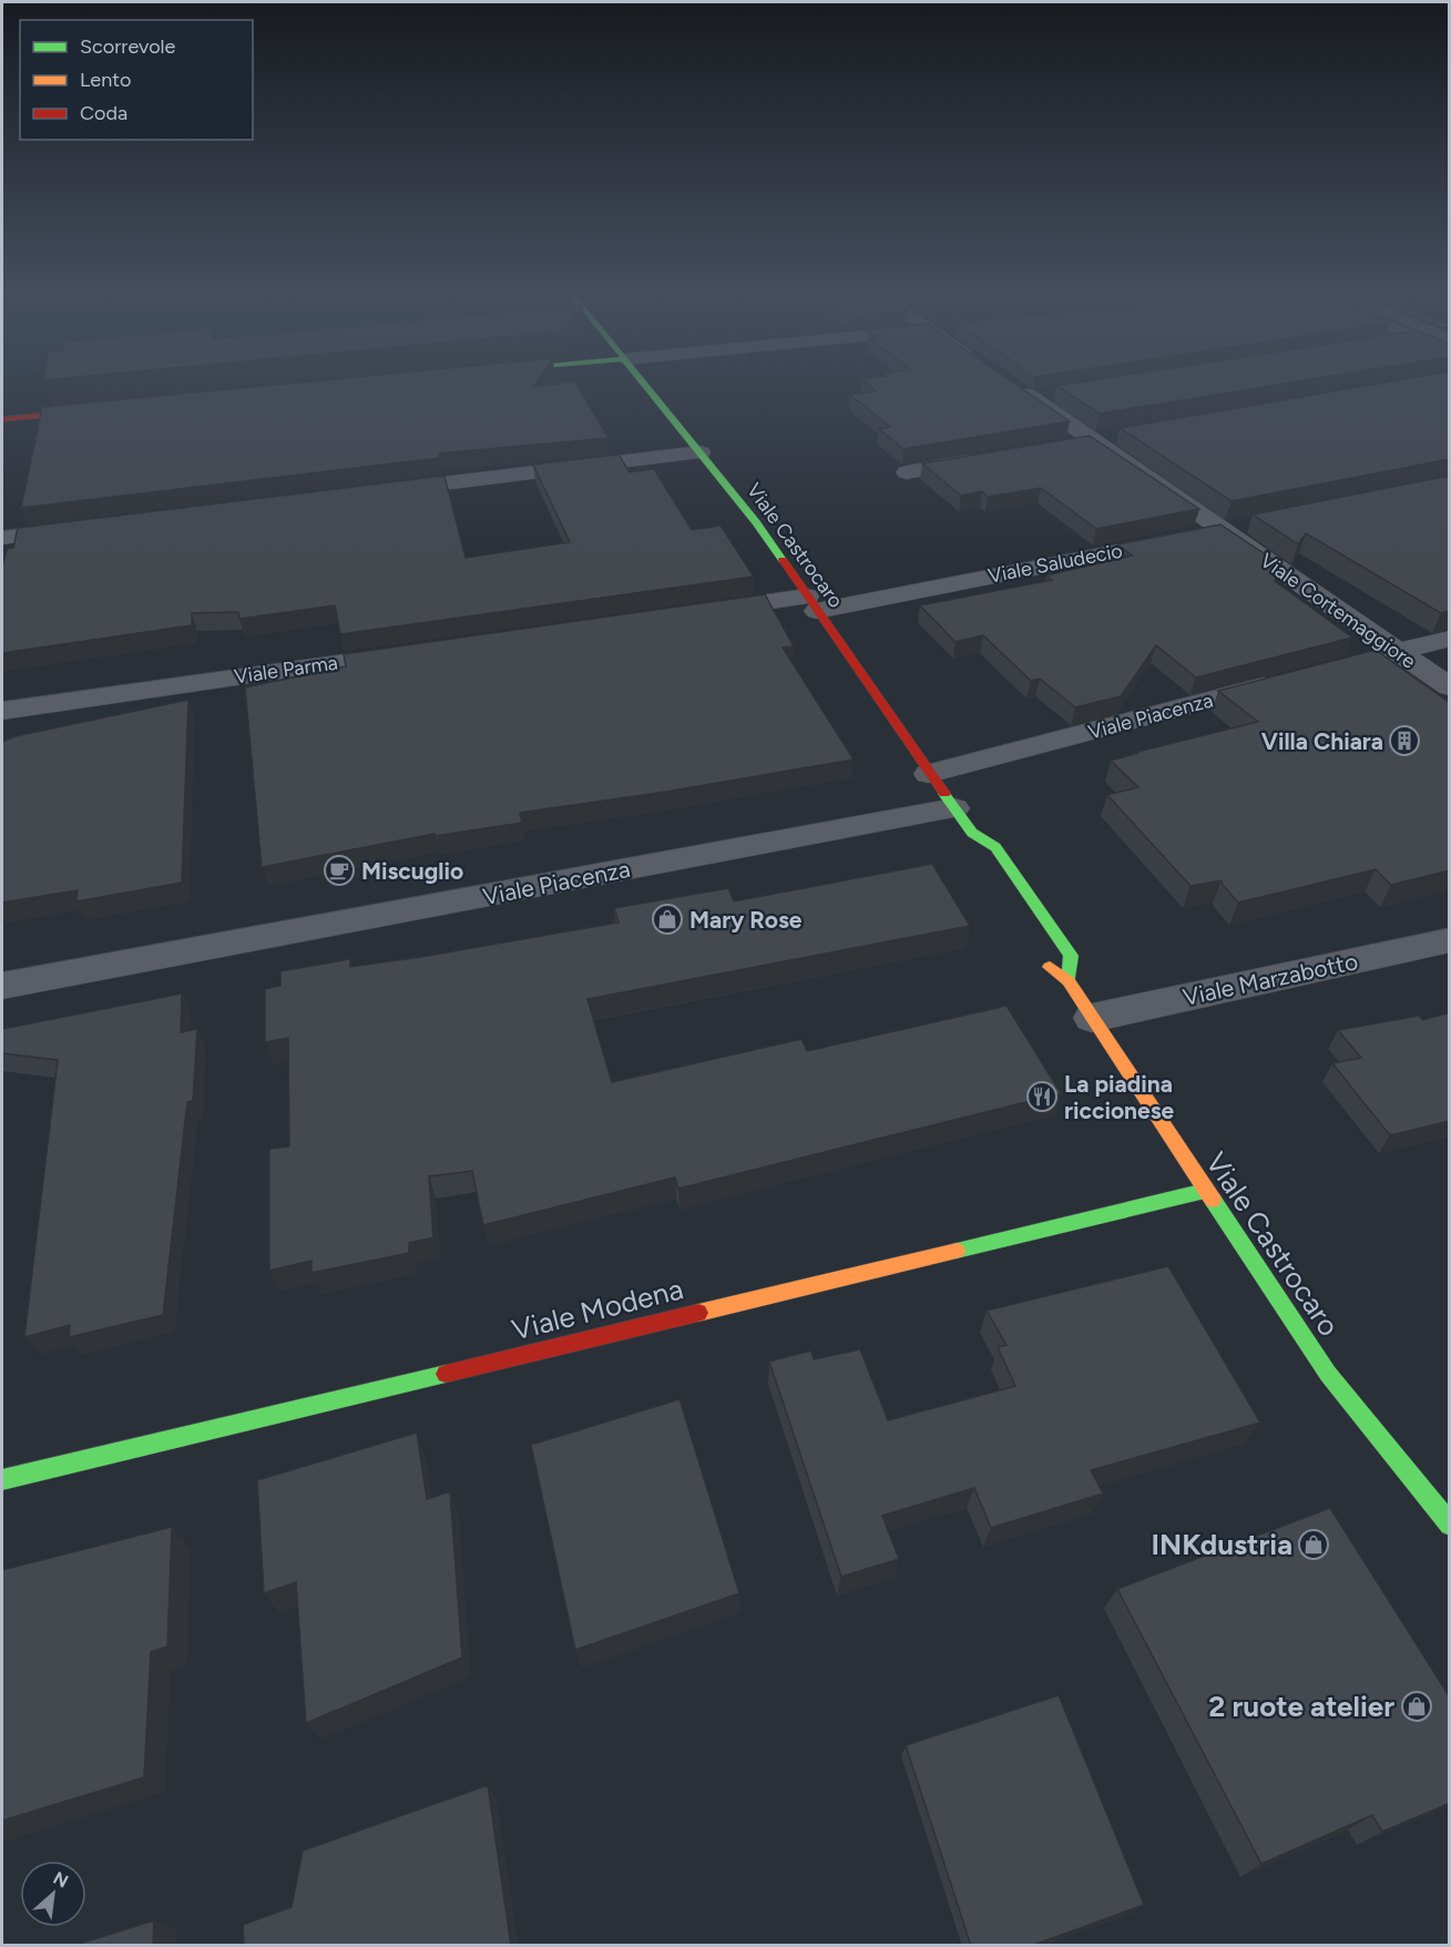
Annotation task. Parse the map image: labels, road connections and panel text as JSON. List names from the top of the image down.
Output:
{
  "streets": {
    "street": [
      "Viale Castrocaro",
      "Viale Saludecio",
      "Viale Cortemaggiore",
      "Viale Parma",
      "Viale Piacenza",
      "Viale Marzabotto",
      "Viale Modena"
    ]
  },
  "crossings": [
    ["Viale Castrocaro", "Viale Saludecio"],
    ["Viale Castrocaro", "Viale Piacenza"],
    ["Viale Castrocaro", "Viale Marzabotto"],
    ["Viale Castrocaro", "Viale Modena"],
    ["Viale Saludecio", "Viale Cortemaggiore"]
  ],
  "places": {
    "building": ["Villa Chiara"],
    "cafe": ["Miscuglio"],
    "shop": ["Mary Rose", "INKdustria", "2 ruote atelier"],
    "restaurant": ["La piadina riccionese"]
  },
  "legend": ["Scorrevole", "Lento", "Coda"],
  "north": "top right"
}
